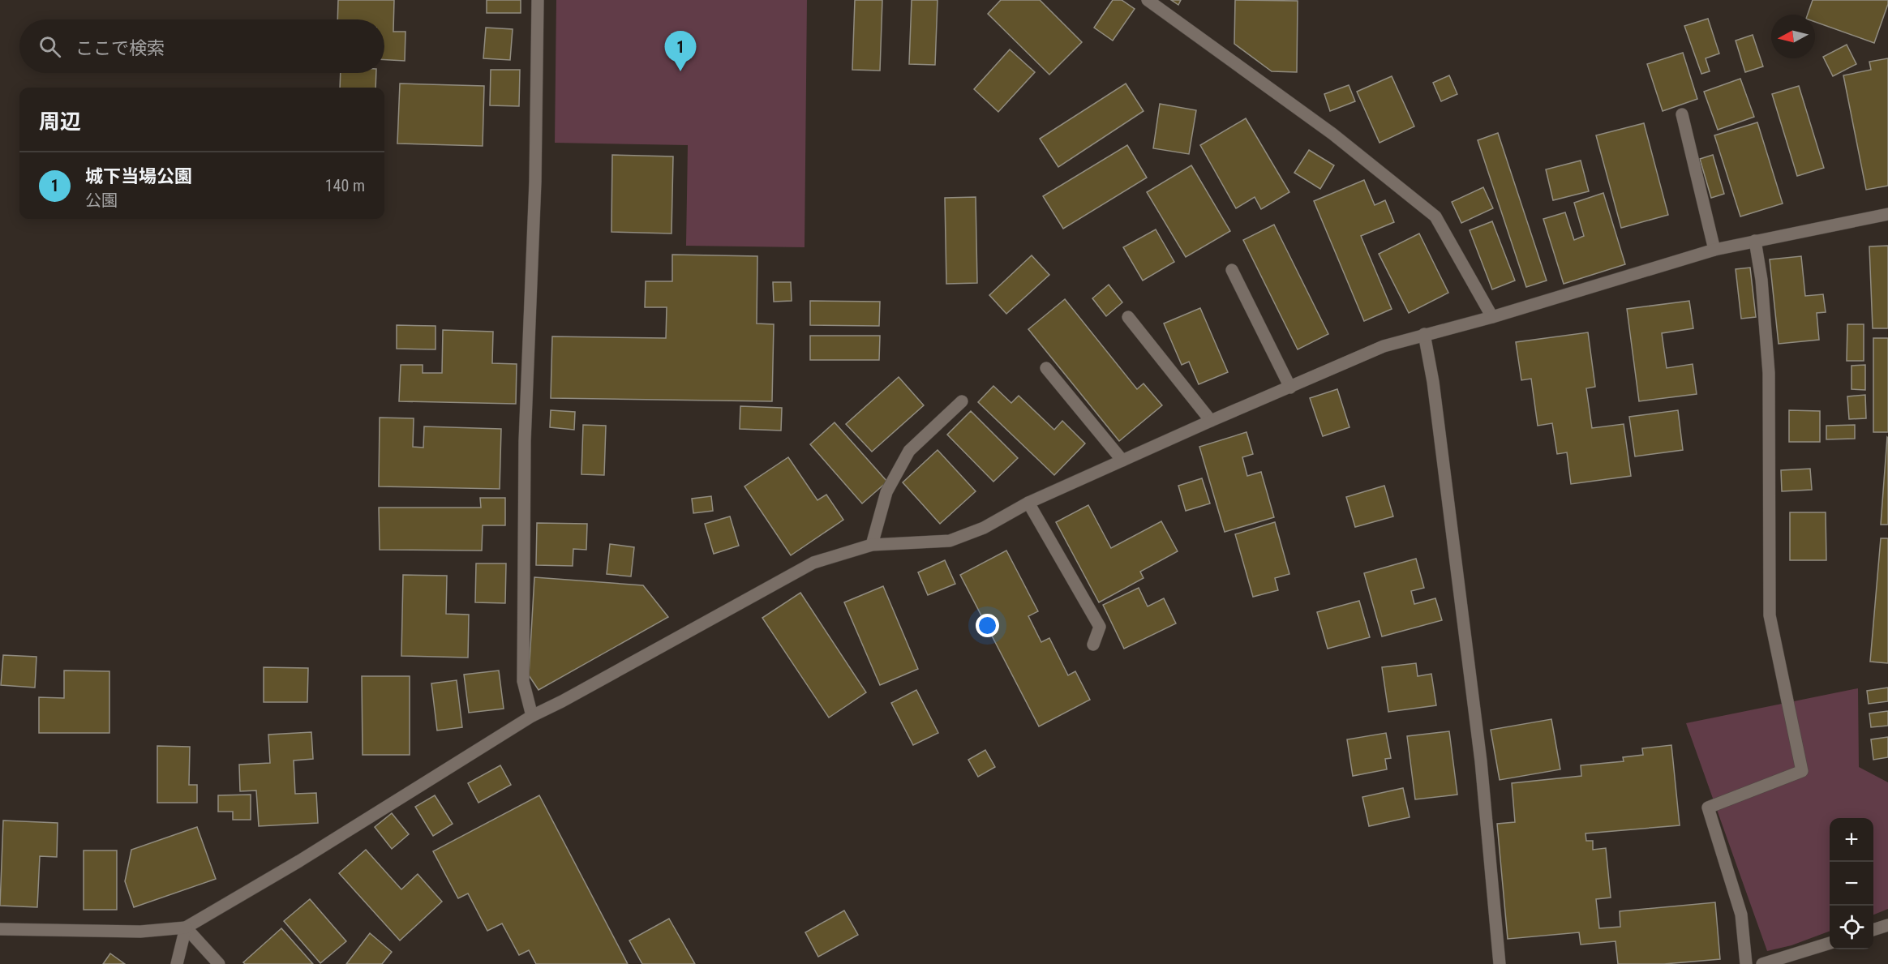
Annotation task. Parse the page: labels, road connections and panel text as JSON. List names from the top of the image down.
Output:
{
  "north": "left",
  "page": {
    "search": "ここで検索",
    "pins": "1",
    "heading": "周辺",
    "list": [
      {
        "mark": "1",
        "name": "城下当場公園",
        "note": "公園",
        "value": "140 m"
      }
    ],
    "map_buttons": ["+", "−"]
  }
}
